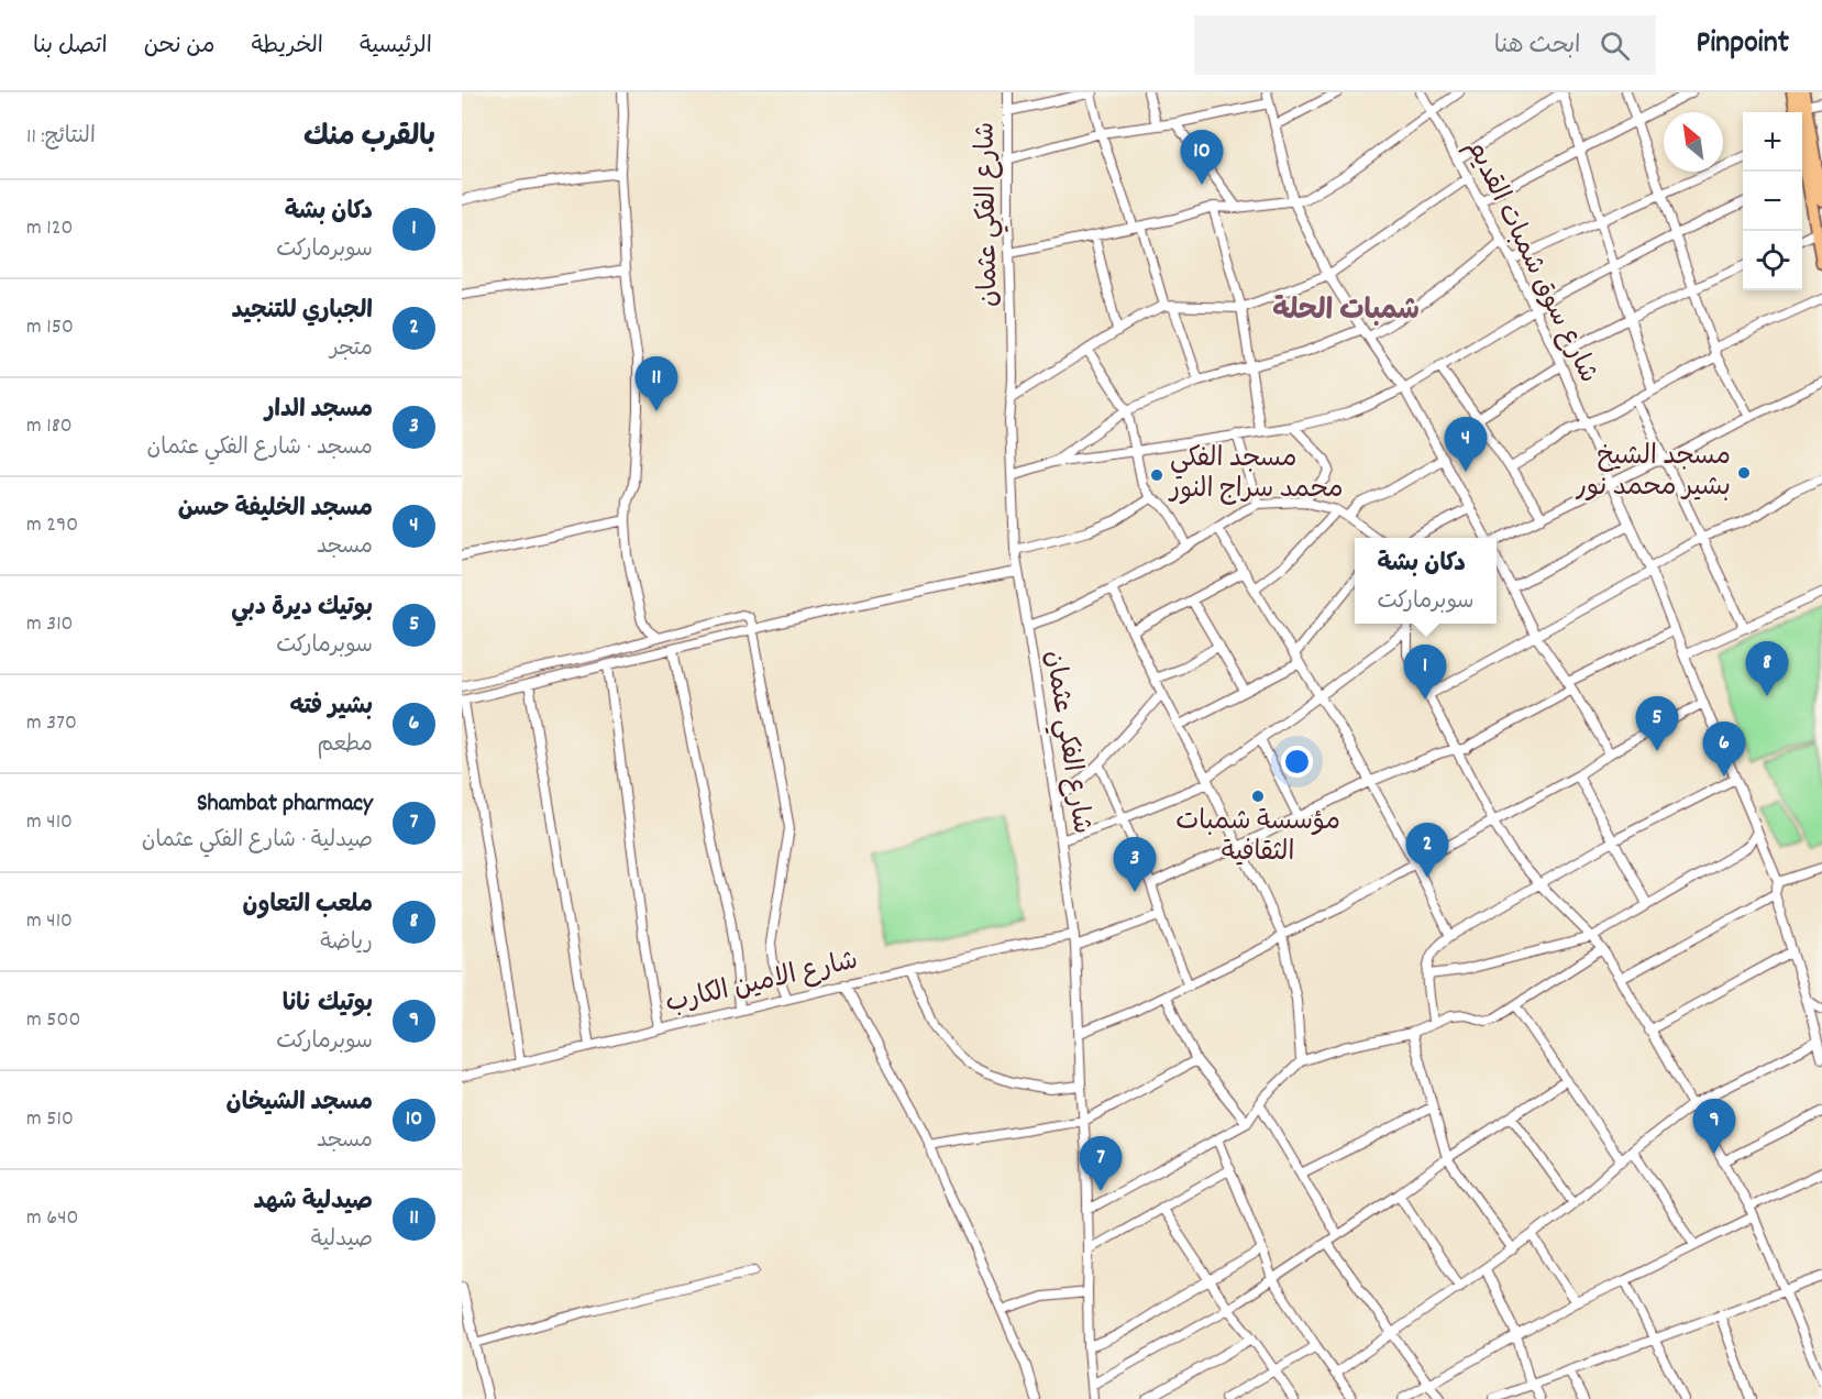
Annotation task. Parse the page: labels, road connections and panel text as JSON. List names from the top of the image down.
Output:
{
  "streets": {
    "street": ["شارع الفكي عثمان", "شارع سوق شمبات القديم", "شارع الامين الكارب"]
  },
  "crossings": [
    ["شارع الفكي عثمان", "شارع الامين الكارب"]
  ],
  "districts": ["شمبات الحلة"],
  "places": ["مسجد الشيخ بشير محمد نور", "مسجد الفكي محمد سراج النور", "مؤسسة شمبات الثقافية"],
  "north": "top left",
  "page": {
    "header": "Pinpoint",
    "search": "ابحث هنا",
    "nav": [
      "الرئيسية",
      "الخريطة",
      "من نحن",
      "اتصل بنا"
    ],
    "heading": ["بالقرب منك", "النتائج: 11"],
    "map_buttons": ["+", "−"],
    "pins": [
      "10",
      "11",
      "4",
      "8",
      "1",
      "5",
      "6",
      "2",
      "3",
      "9",
      "7"
    ],
    "list": [
      {
        "mark": "1",
        "name": "دكان بشة",
        "note": "سوبرماركت",
        "value": "120 m"
      },
      {
        "mark": "2",
        "name": "الجباري للتنجيد",
        "note": "متجر",
        "value": "150 m"
      },
      {
        "mark": "3",
        "name": "مسجد الدار",
        "note": "مسجد · شارع الفكي عثمان",
        "value": "180 m"
      },
      {
        "mark": "4",
        "name": "مسجد الخليفة حسن",
        "note": "مسجد",
        "value": "290 m"
      },
      {
        "mark": "5",
        "name": "بوتيك ديرة دبي",
        "note": "سوبرماركت",
        "value": "310 m"
      },
      {
        "mark": "6",
        "name": "بشير فته",
        "note": "مطعم",
        "value": "370 m"
      },
      {
        "mark": "7",
        "name": "Shambat pharmacy",
        "note": "صيدلية · شارع الفكي عثمان",
        "value": "410 m"
      },
      {
        "mark": "8",
        "name": "ملعب التعاون",
        "note": "رياضة",
        "value": "410 m"
      },
      {
        "mark": "9",
        "name": "بوتيك نانا",
        "note": "سوبرماركت",
        "value": "500 m"
      },
      {
        "mark": "10",
        "name": "مسجد الشيخان",
        "note": "مسجد",
        "value": "510 m"
      },
      {
        "mark": "11",
        "name": "صيدلية شهد",
        "note": "صيدلية",
        "value": "640 m"
      }
    ],
    "popup": ["دكان بشة", "سوبرماركت"]
  }
}
